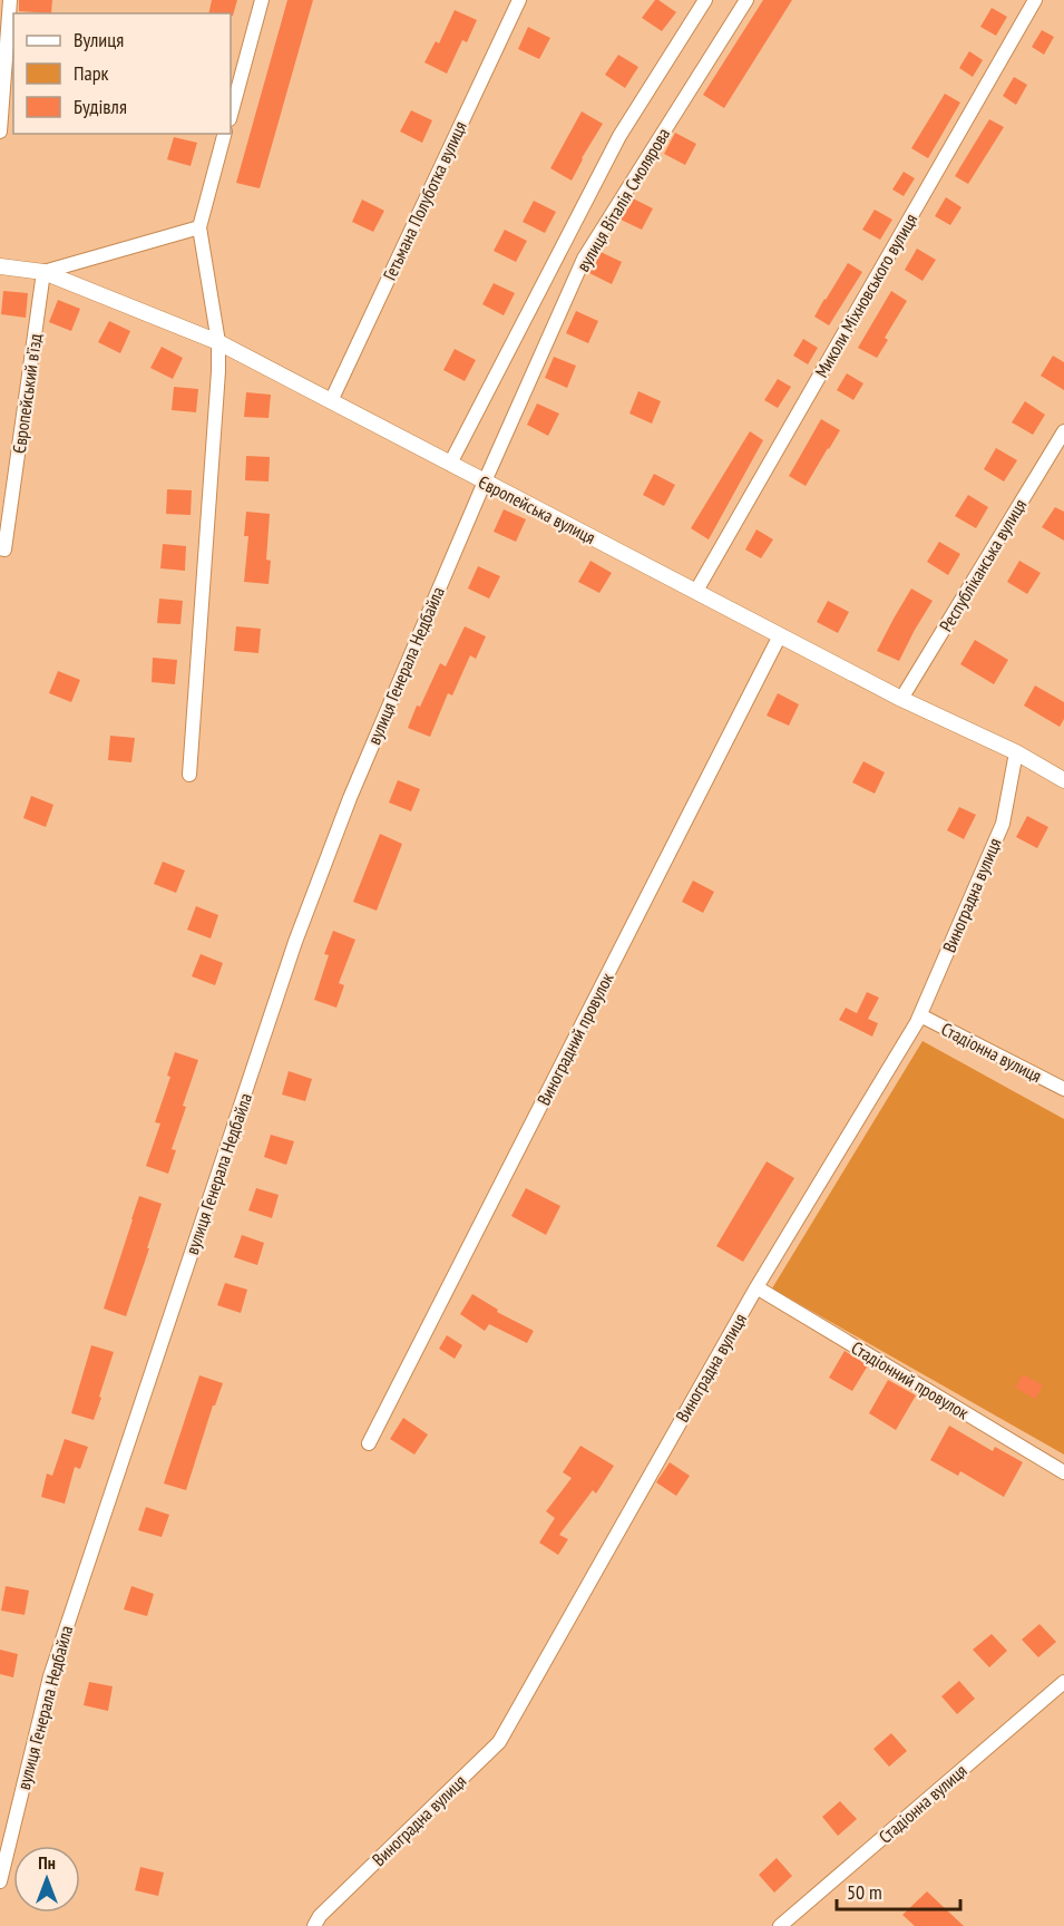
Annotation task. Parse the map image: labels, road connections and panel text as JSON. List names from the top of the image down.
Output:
{
  "streets": {
    "street": [
      "вулиця Віталія Смолярова",
      "Гетьмана Полуботка вулиця",
      "Миколи Міхновського вулиця",
      "Європейський в’їзд",
      "Європейська вулиця",
      "Республіканська вулиця",
      "вулиця Генерала Недбайла",
      "Виноградна вулиця",
      "Виноградний провулок",
      "Стадіонна вулиця",
      "Стадіонний провулок"
    ]
  },
  "crossings": [
    ["вулиця Віталія Смолярова", "Європейська вулиця"],
    ["вулиця Віталія Смолярова", "вулиця Генерала Недбайла"],
    ["Гетьмана Полуботка вулиця", "Європейська вулиця"],
    ["Миколи Міхновського вулиця", "Європейська вулиця"],
    ["Європейський в’їзд", "Європейська вулиця"],
    ["Європейська вулиця", "Республіканська вулиця"],
    ["Європейська вулиця", "вулиця Генерала Недбайла"],
    ["Європейська вулиця", "Виноградна вулиця"],
    ["Європейська вулиця", "Виноградний провулок"],
    ["Виноградна вулиця", "Стадіонна вулиця"],
    ["Виноградна вулиця", "Стадіонний провулок"]
  ],
  "legend": ["Вулиця", "Парк", "Будівля"],
  "scale_bar": "50 m",
  "north": "top"
}
